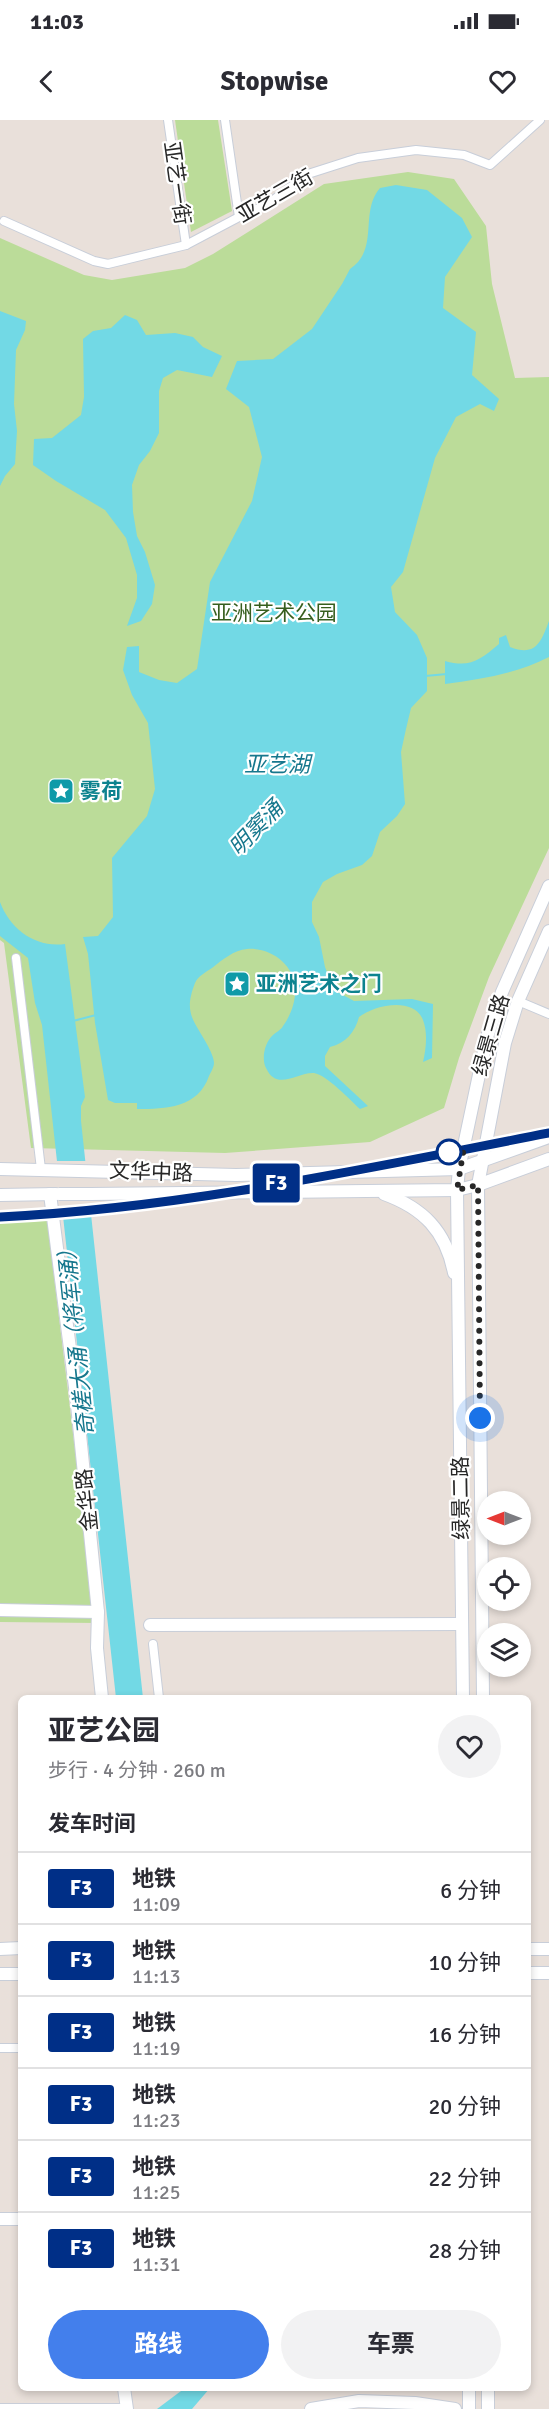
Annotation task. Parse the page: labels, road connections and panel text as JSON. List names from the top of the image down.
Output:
{
  "streets": {
    "main road": [
      "绿景三路",
      "文华中路",
      "绿景二路",
      "金华路"
    ],
    "street": ["亚艺一街", "亚艺三街"]
  },
  "crossings": [
    ["亚艺一街", "亚艺三街"],
    ["绿景三路", "文华中路"],
    ["绿景三路", "绿景二路"],
    ["文华中路", "绿景二路"],
    ["文华中路", "金华路"]
  ],
  "water": ["亚艺湖", "明窦涌", "奇槎大涌（将军涌）"],
  "parks": ["亚洲艺术公园"],
  "places": {
    "place": ["雾荷", "亚洲艺术之门"]
  },
  "lines": ["metro line F3"],
  "north": "left",
  "page": {
    "status": "11:03",
    "header": "Stopwise",
    "on_map": "F3",
    "heading": [
      ["亚艺公园", "步行 · 4 分钟 · 260 m"],
      "发车时间"
    ],
    "list": [
      {
        "mark": "F3",
        "name": "地铁",
        "note": "11:09",
        "value": "6 分钟"
      },
      {
        "mark": "F3",
        "name": "地铁",
        "note": "11:13",
        "value": "10 分钟"
      },
      {
        "mark": "F3",
        "name": "地铁",
        "note": "11:19",
        "value": "16 分钟"
      },
      {
        "mark": "F3",
        "name": "地铁",
        "note": "11:23",
        "value": "20 分钟"
      },
      {
        "mark": "F3",
        "name": "地铁",
        "note": "11:25",
        "value": "22 分钟"
      },
      {
        "mark": "F3",
        "name": "地铁",
        "note": "11:31",
        "value": "28 分钟"
      }
    ],
    "buttons": ["路线", "车票"]
  }
}
